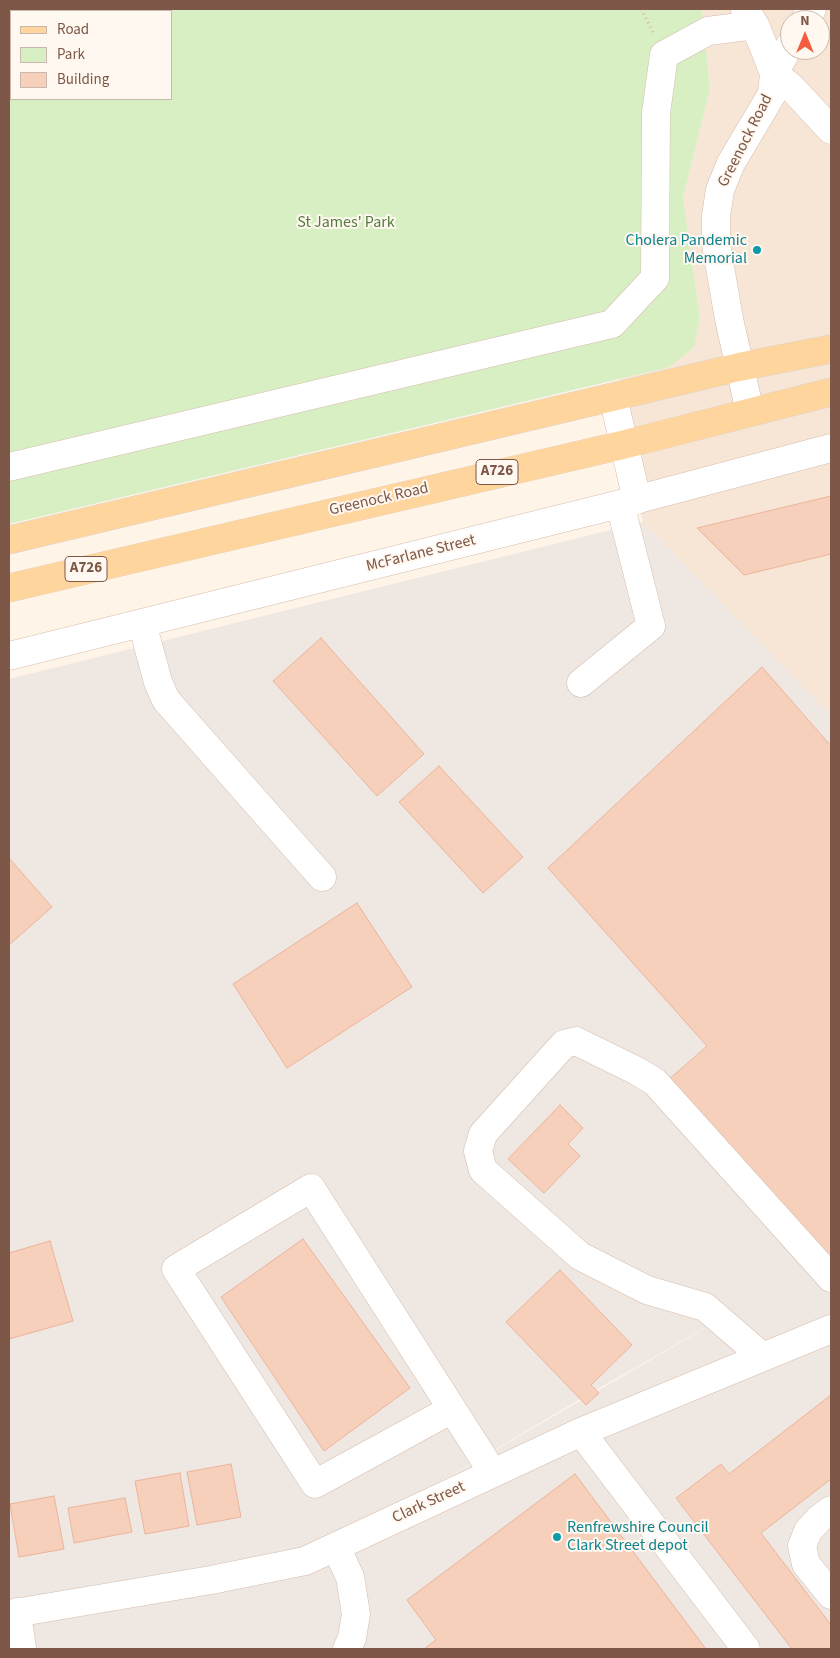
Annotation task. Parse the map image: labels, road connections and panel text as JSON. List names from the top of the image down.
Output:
{
  "streets": {
    "main road": ["Greenock Road", "A726"],
    "street": ["McFarlane Street", "Clark Street"]
  },
  "parks": ["St James' Park"],
  "places": ["Cholera Pandemic Memorial", "Renfrewshire Council Clark Street depot"],
  "legend": ["Road", "Park", "Building"],
  "north": "top"
}
